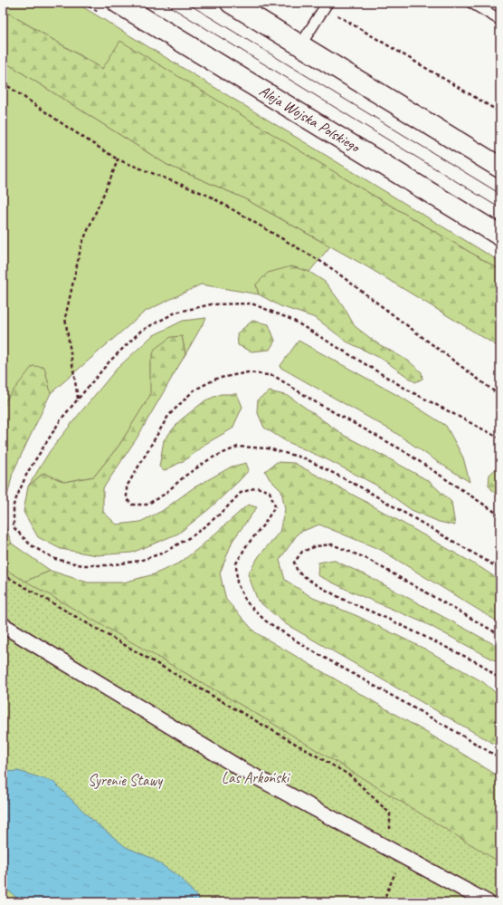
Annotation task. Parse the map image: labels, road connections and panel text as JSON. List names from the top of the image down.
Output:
{
  "streets": {
    "main road": ["Aleja Wojska Polskiego"]
  },
  "parks": ["Las Arkoński", "Syrenie Stawy"]
}
